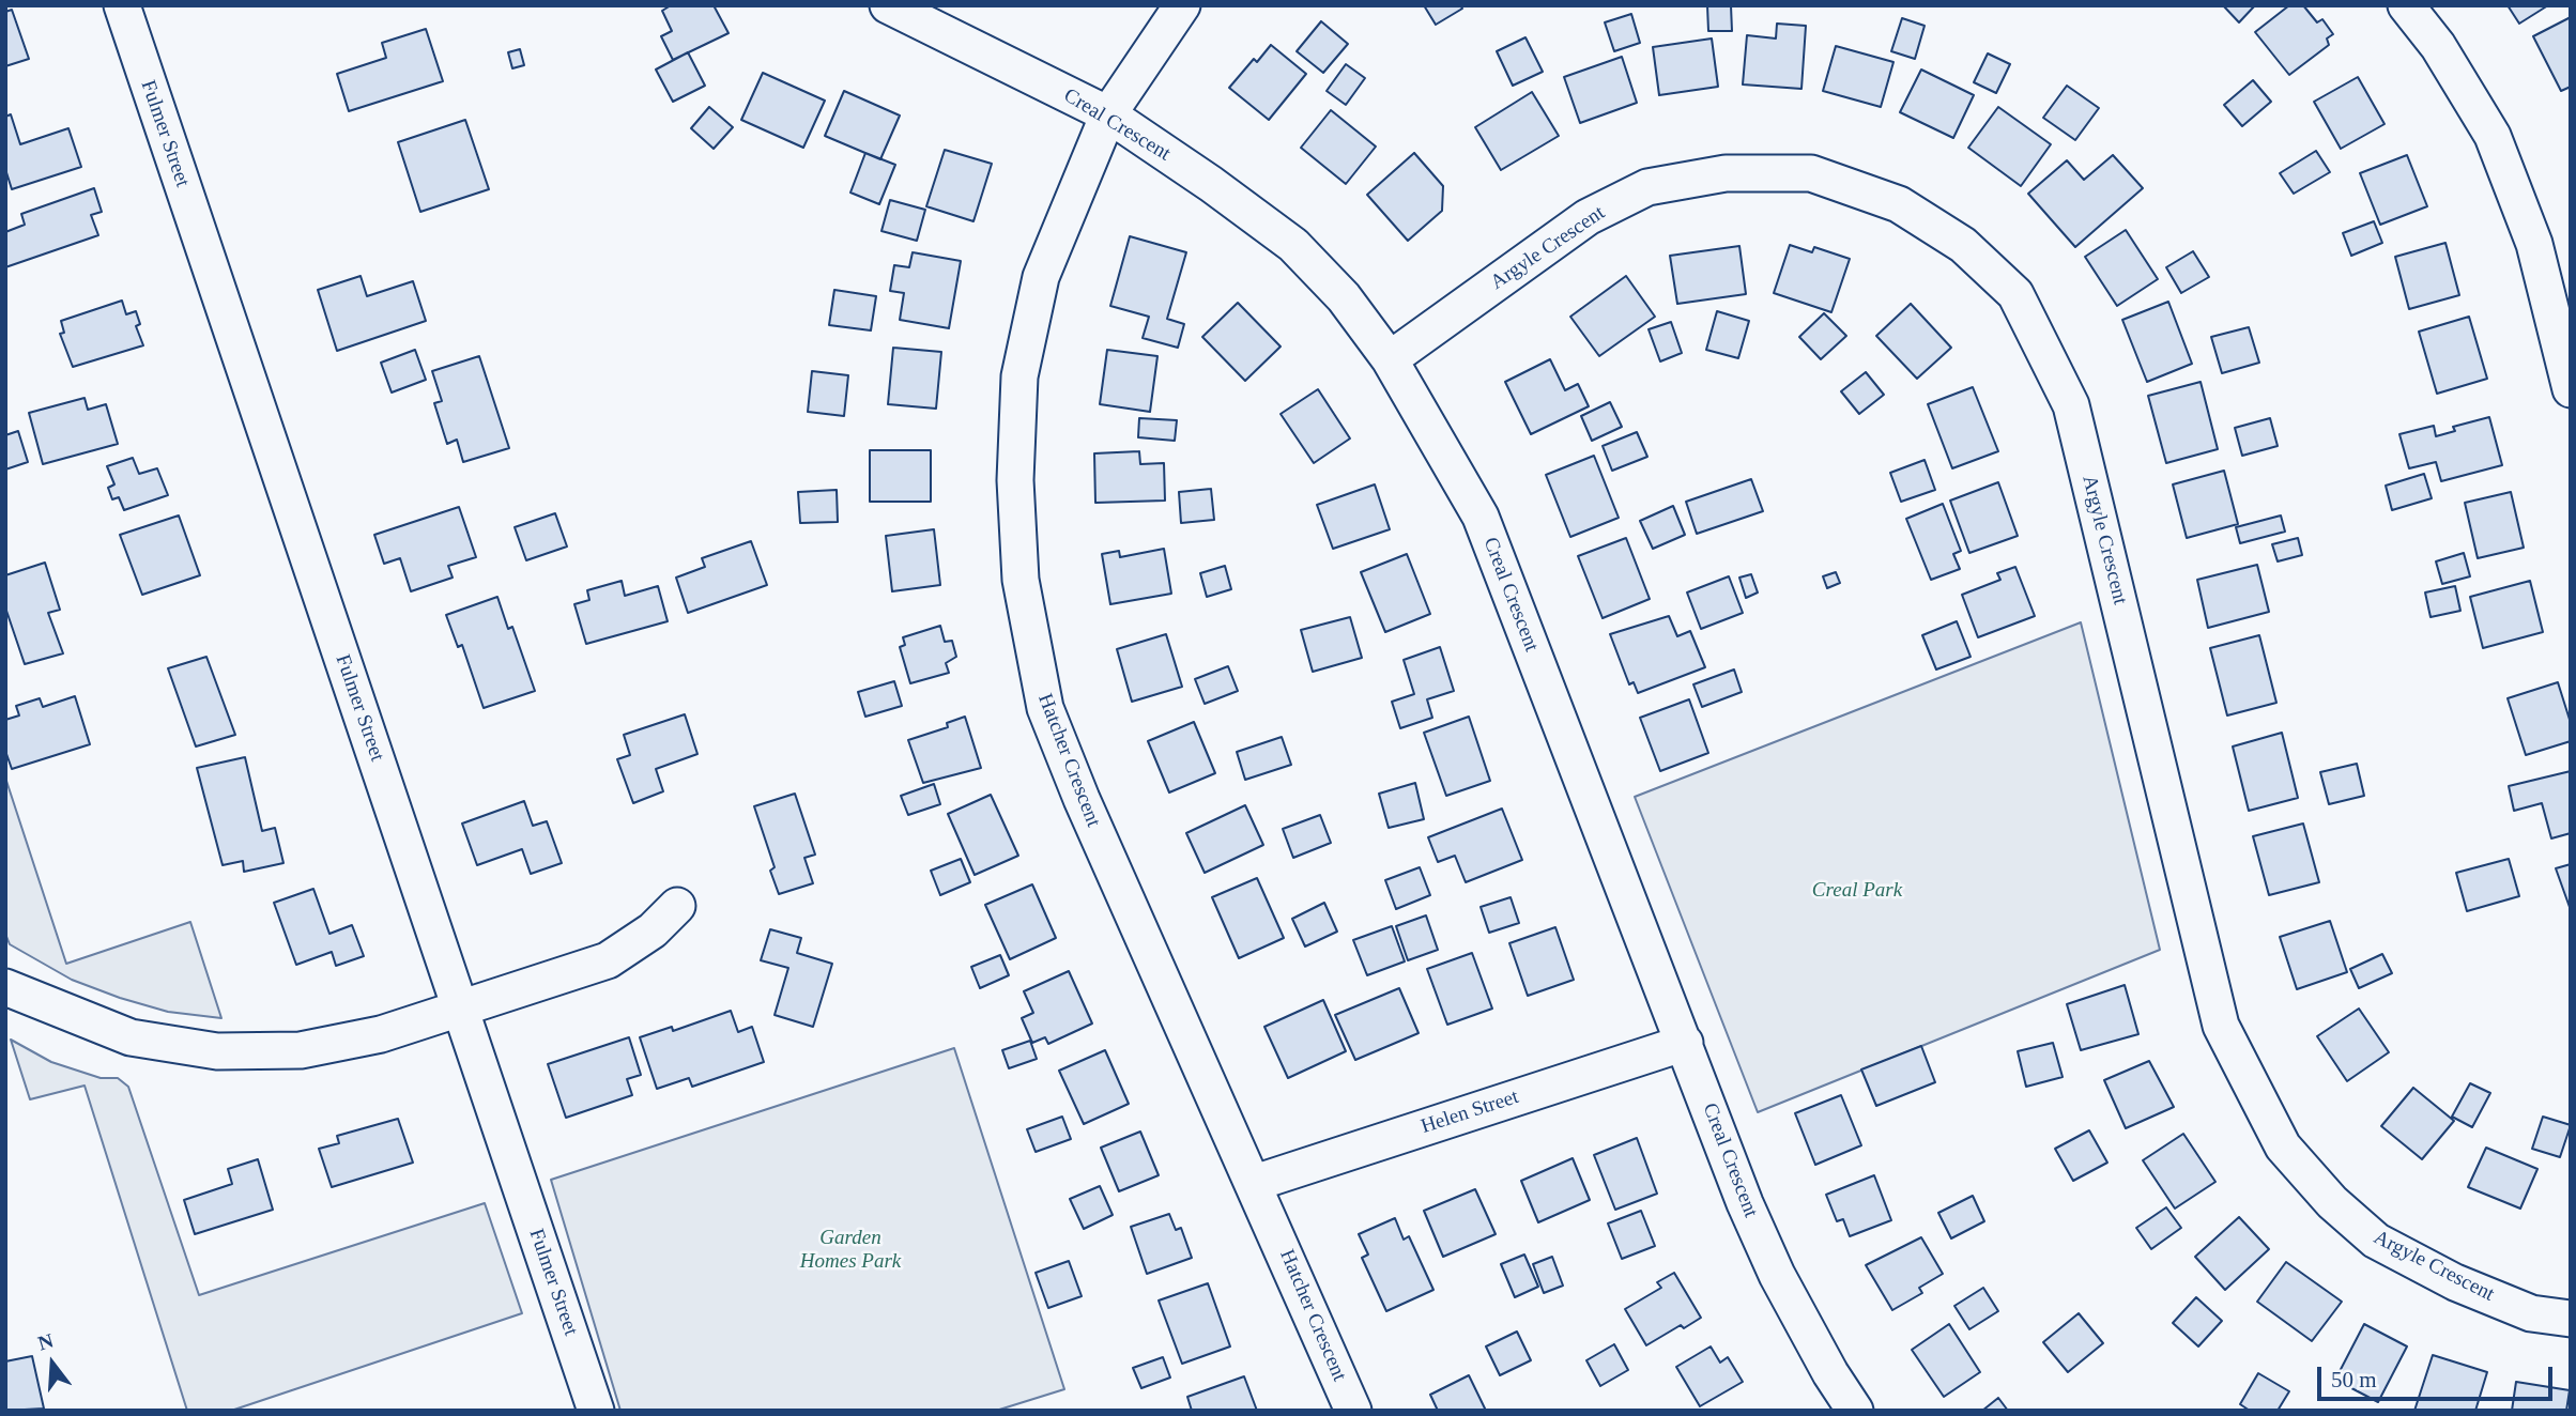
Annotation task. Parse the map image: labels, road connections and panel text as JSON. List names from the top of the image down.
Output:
{
  "streets": {
    "street": [
      "Creal Crescent",
      "Fulmer Street",
      "Argyle Crescent",
      "Hatcher Crescent",
      "Helen Street"
    ]
  },
  "crossings": [
    ["Creal Crescent", "Argyle Crescent"],
    ["Creal Crescent", "Hatcher Crescent"],
    ["Creal Crescent", "Helen Street"],
    ["Hatcher Crescent", "Helen Street"]
  ],
  "parks": ["Creal Park", "Garden Homes Park"],
  "scale_bar": "50 m",
  "north": "top"
}
